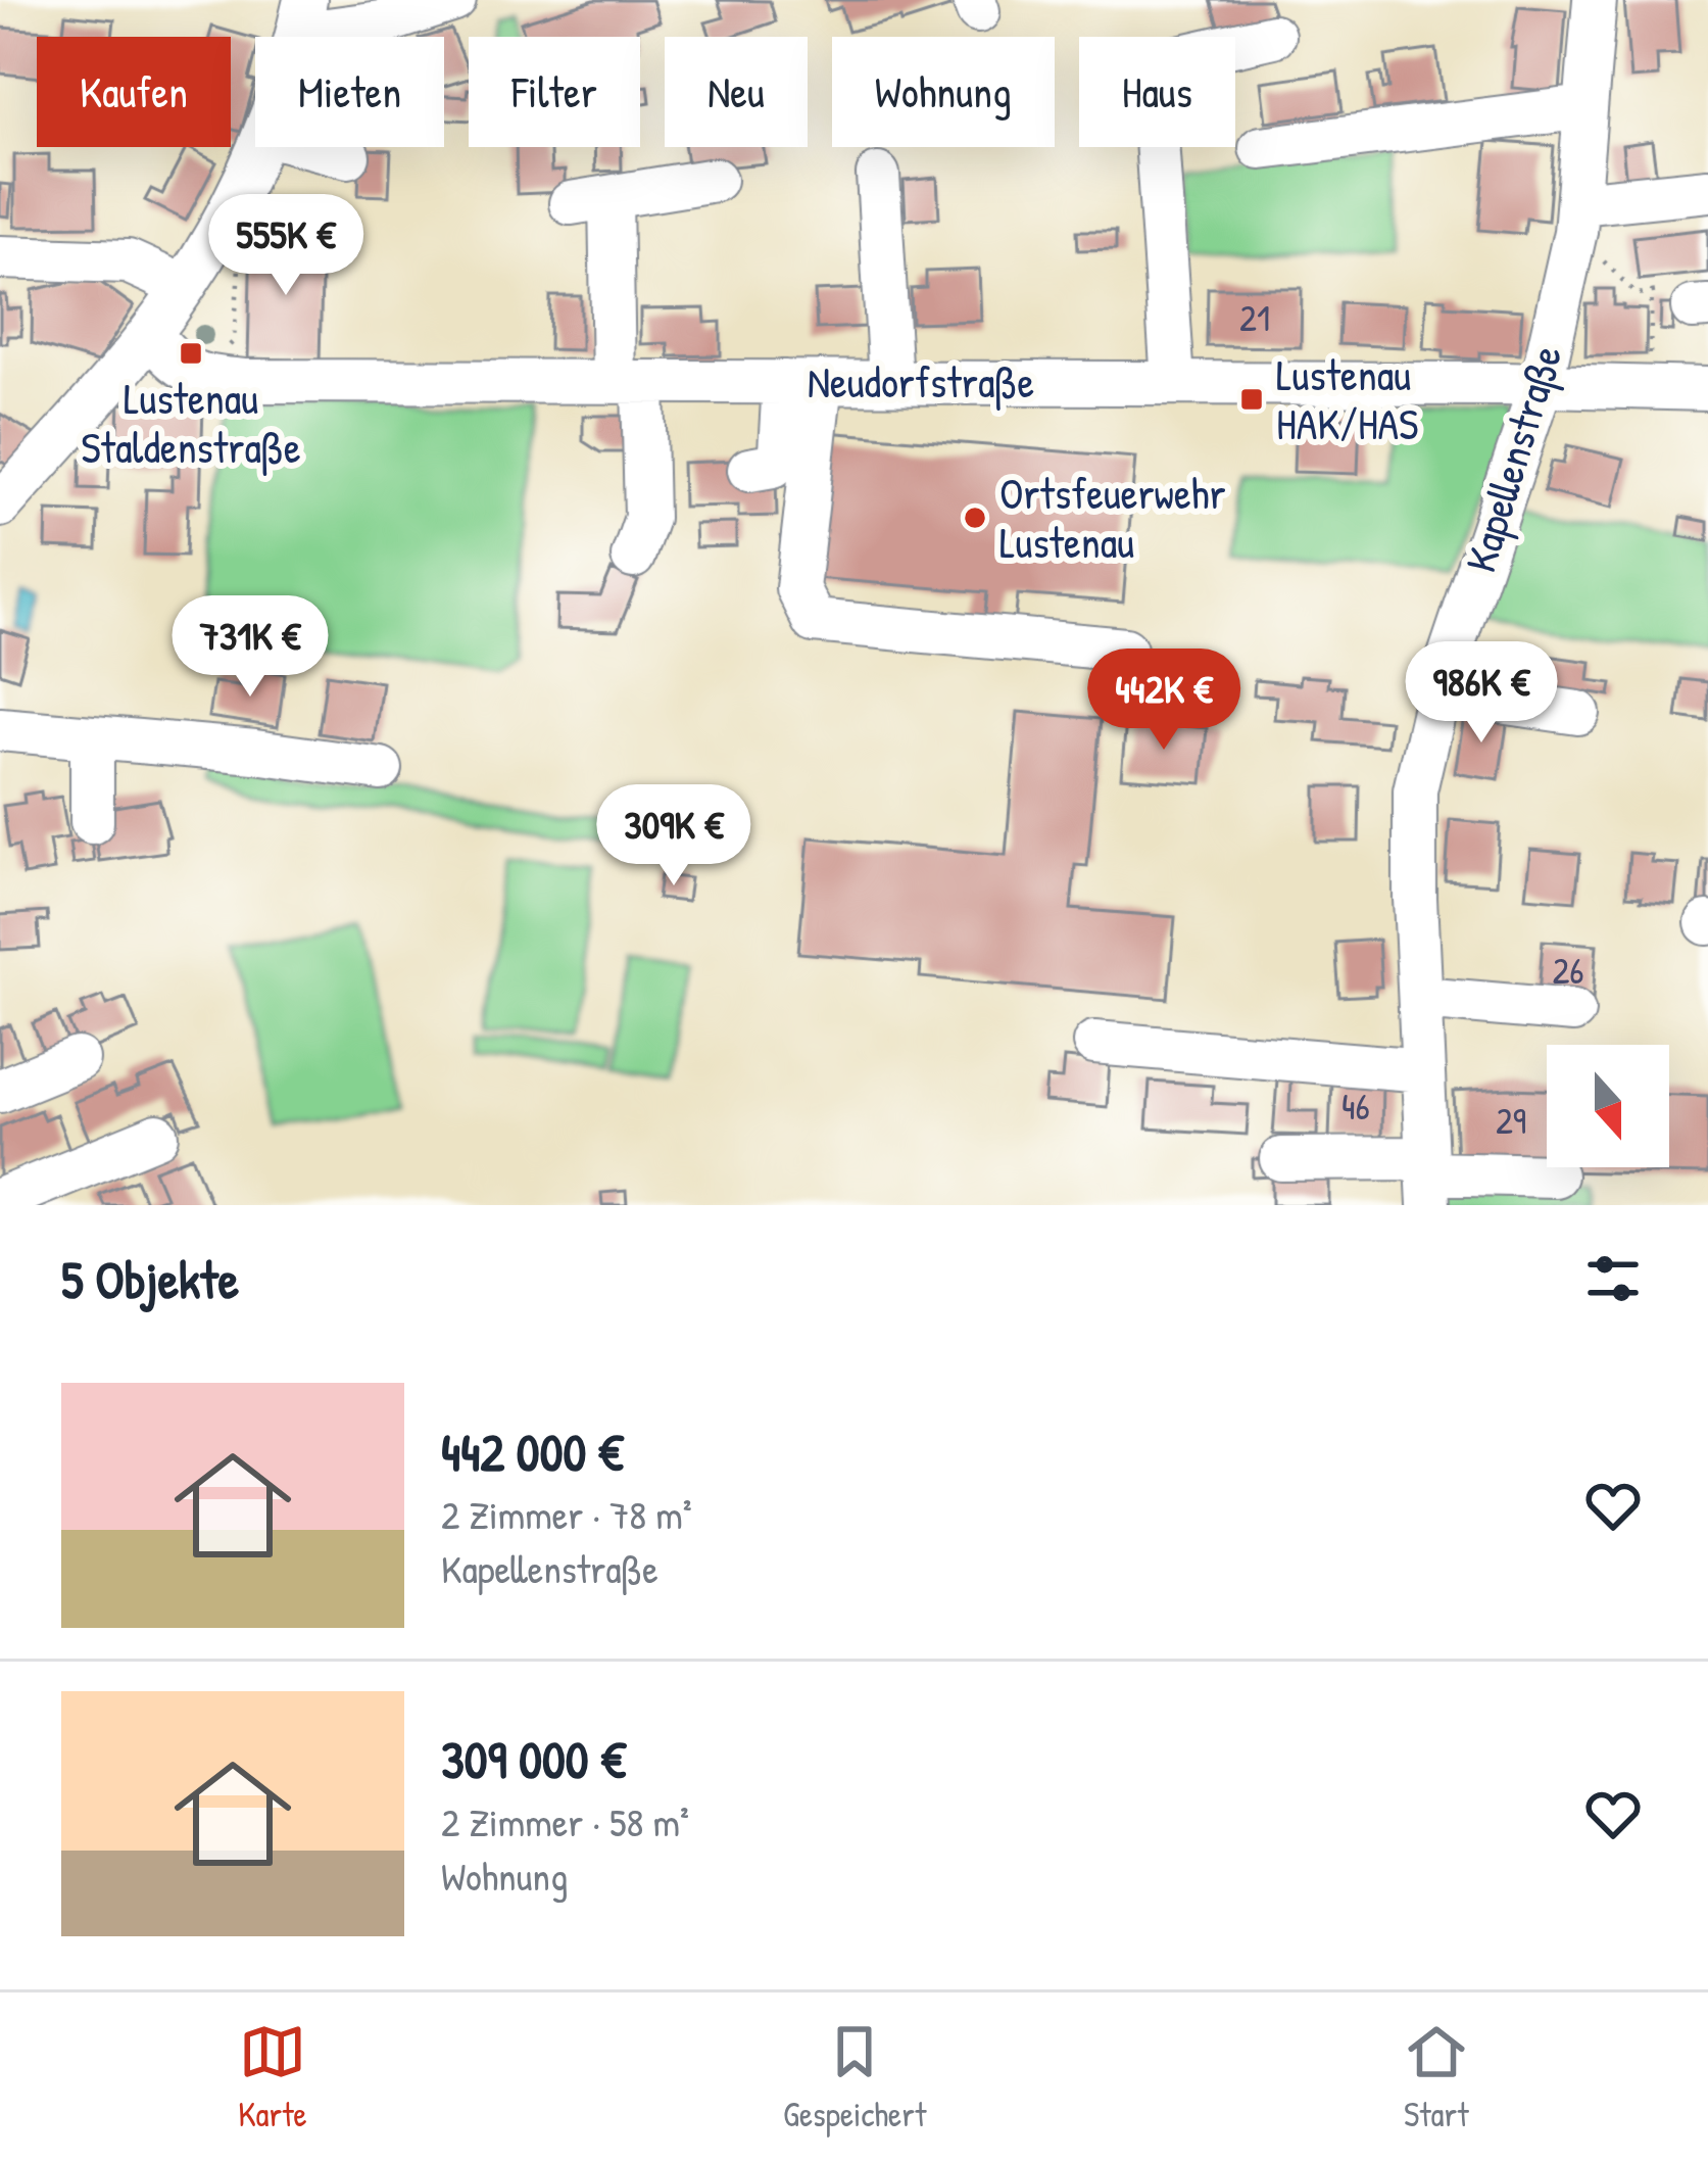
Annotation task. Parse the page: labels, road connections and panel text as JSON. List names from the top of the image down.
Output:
{
  "streets": {
    "street": ["Neudorfstraße", "Kapellenstraße"]
  },
  "crossings": [
    ["Neudorfstraße", "Kapellenstraße"]
  ],
  "places": {
    "transit": ["Lustenau Staldenstraße", "Lustenau HAK/HAS"],
    "other": ["Ortsfeuerwehr Lustenau"]
  },
  "house_numbers": [
    "21",
    "26",
    "46",
    "29"
  ],
  "north": "bottom",
  "page": {
    "chip": [
      "Kaufen",
      "Mieten",
      "Filter",
      "Neu",
      "Wohnung",
      "Haus"
    ],
    "price": [
      "555K €",
      "731K €",
      "986K €",
      "442K €",
      "309K €"
    ],
    "heading": "5 Objekte",
    "list": [
      {
        "name": "442 000 €",
        "note": "2 Zimmer · 78 m² · Kapellenstraße"
      },
      {
        "name": "309 000 €",
        "note": "2 Zimmer · 58 m² · Wohnung"
      }
    ],
    "tabs": ["Karte", "Gespeichert", "Start"]
  }
}
